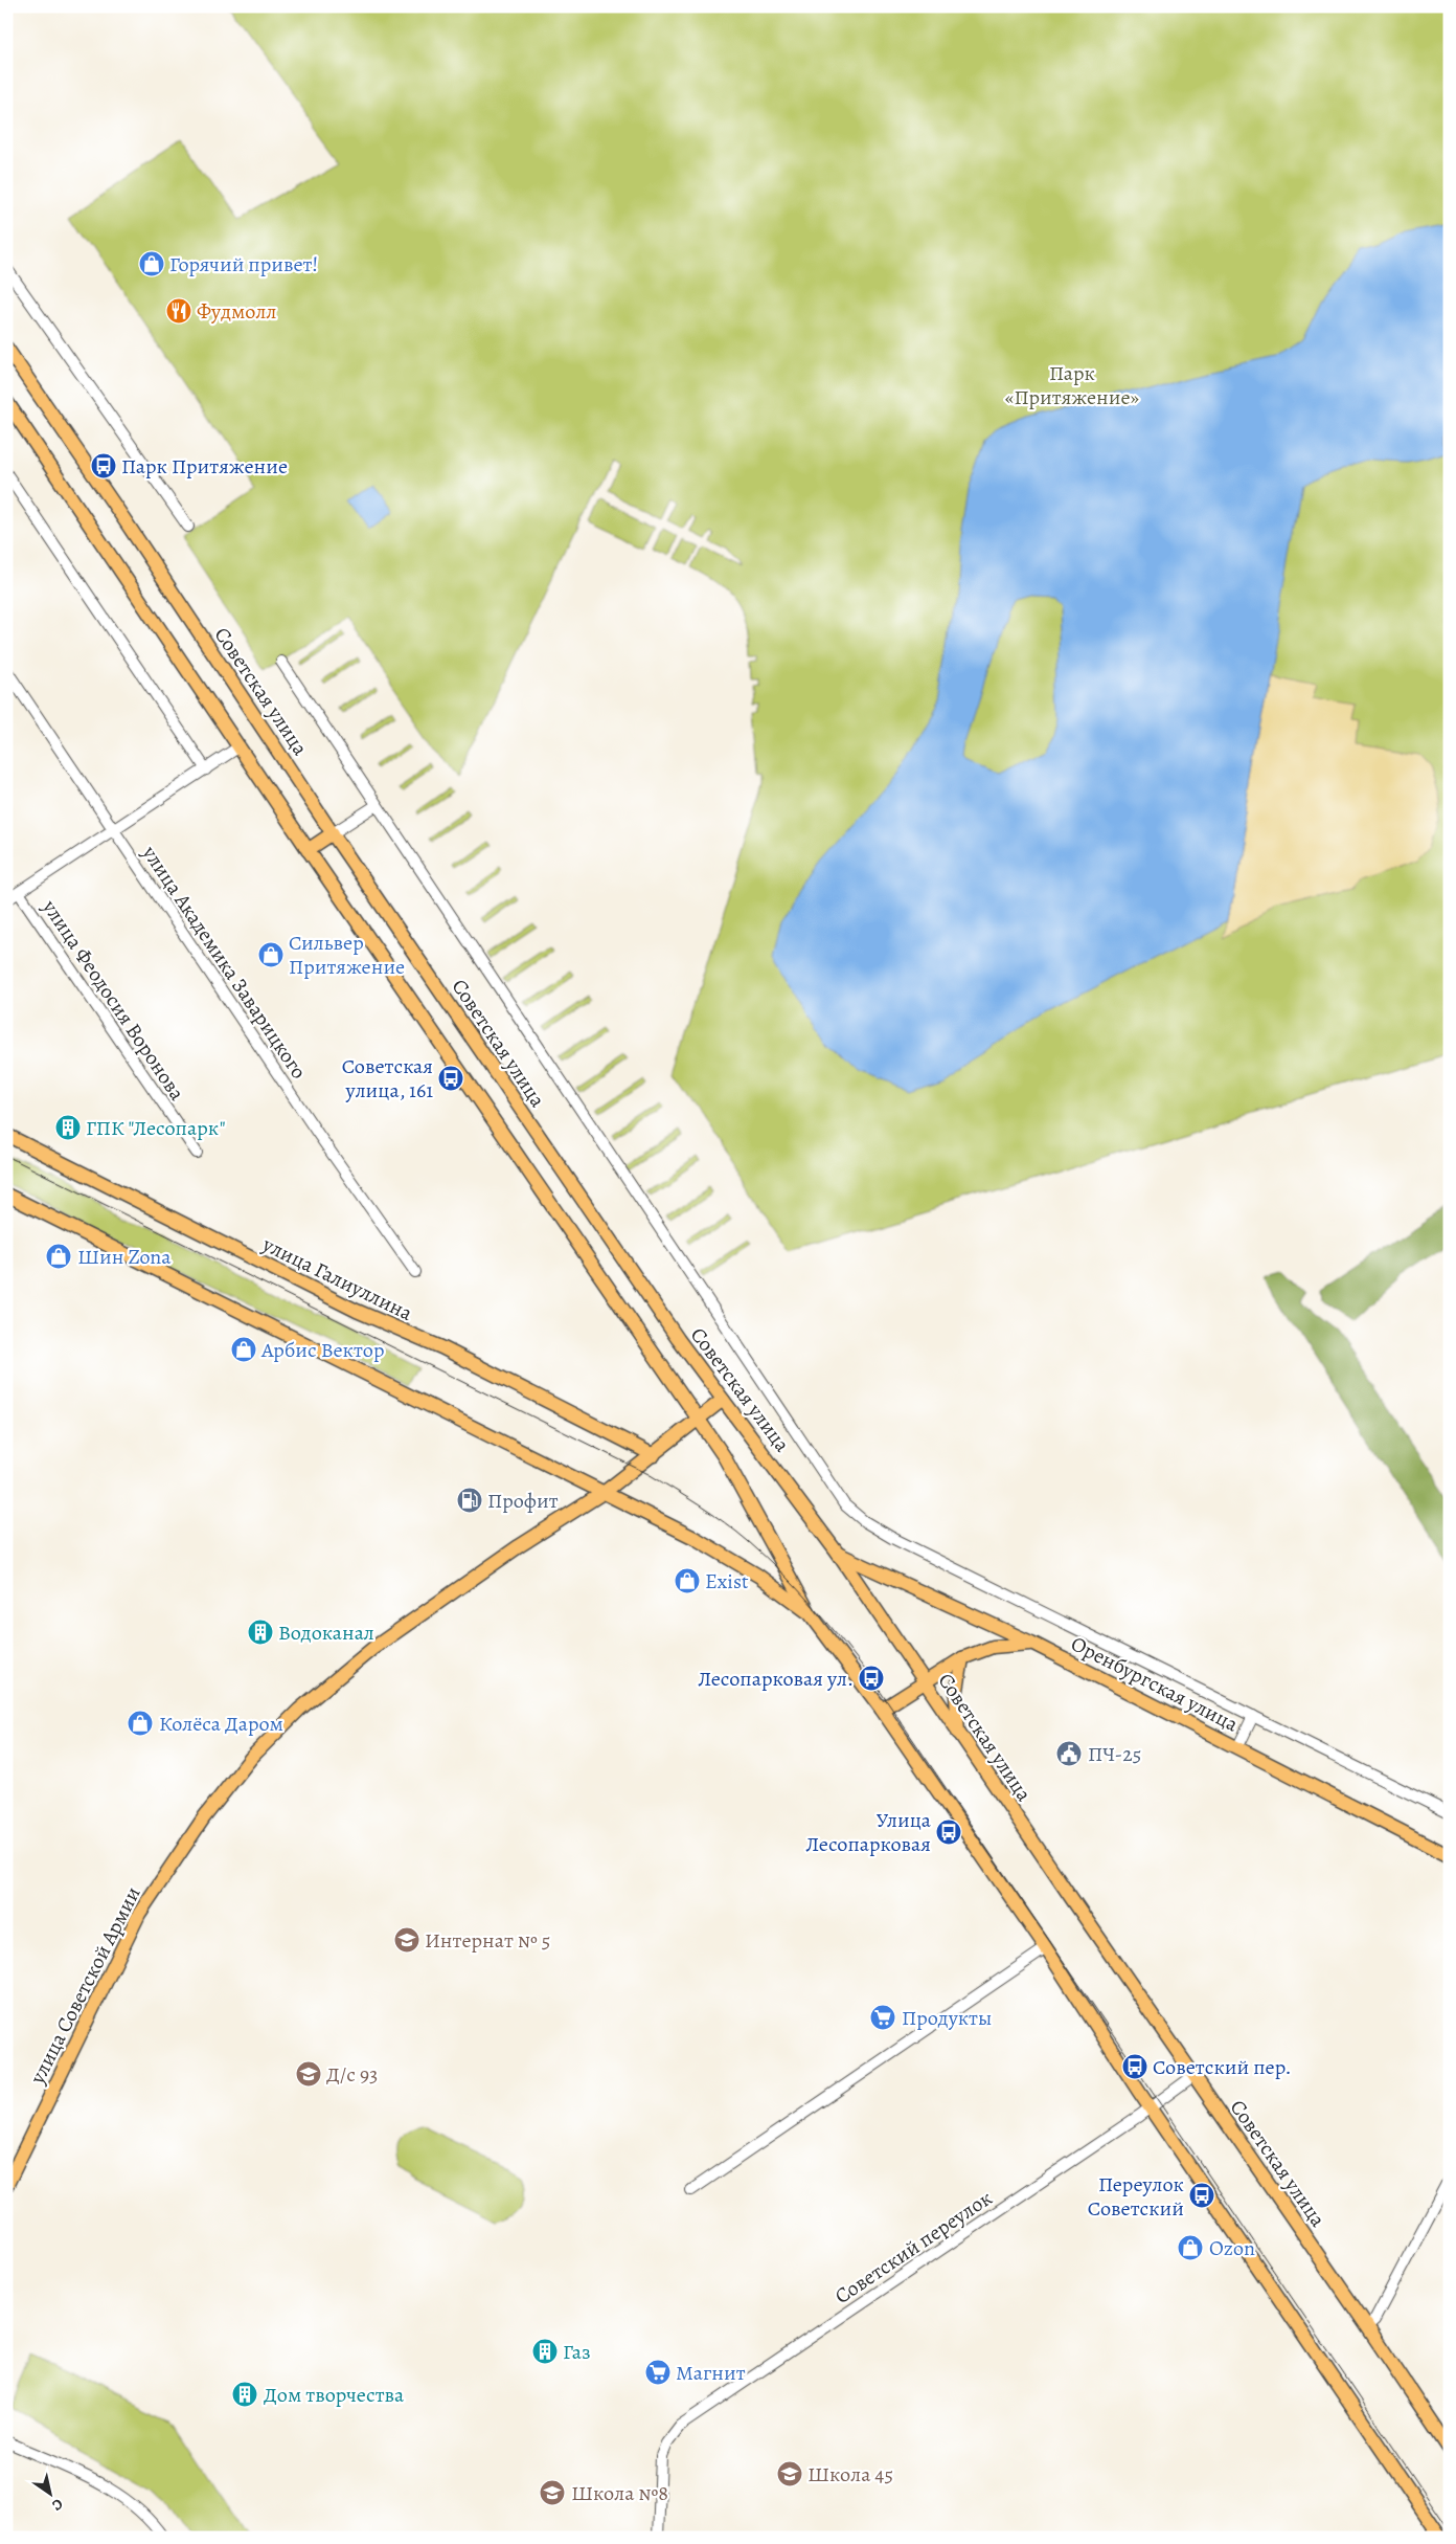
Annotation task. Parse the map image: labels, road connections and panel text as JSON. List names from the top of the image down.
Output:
{
  "streets": {
    "main road": [
      "Советская улица",
      "улица Галиуллина",
      "Оренбургская улица",
      "улица Советской Армии"
    ],
    "street": ["улица Академика Заварицкого", "улица Феодосия Воронова", "Советский переулок"]
  },
  "crossings": [
    ["Советская улица", "Оренбургская улица"],
    ["Советская улица", "улица Советской Армии"],
    ["Советская улица", "Советский переулок"],
    ["улица Галиуллина", "улица Советской Армии"]
  ],
  "parks": ["Парк «Притяжение»"],
  "places": {
    "shop": [
      "Горячий привет!",
      "Сильвер Притяжение",
      "Шин Zona",
      "Арбис Вектор",
      "Exist",
      "Колёса Даром",
      "Ozon"
    ],
    "restaurant": ["Фудмолл"],
    "bus stop": [
      "Парк Притяжение",
      "Советская улица, 161",
      "Лесопарковая ул.",
      "Улица Лесопарковая",
      "Советский пер.",
      "Переулок Советский"
    ],
    "building": [
      "ГПК \"Лесопарк\"",
      "Водоканал",
      "Газ",
      "Дом творчества"
    ],
    "fuel station": ["Профит"],
    "public building": ["ПЧ-25"],
    "school or university": [
      "Интернат № 5",
      "Д/с 93",
      "Школа 45",
      "Школа №8"
    ],
    "supermarket": ["Продукты", "Магнит"]
  },
  "north": "bottom right"
}
